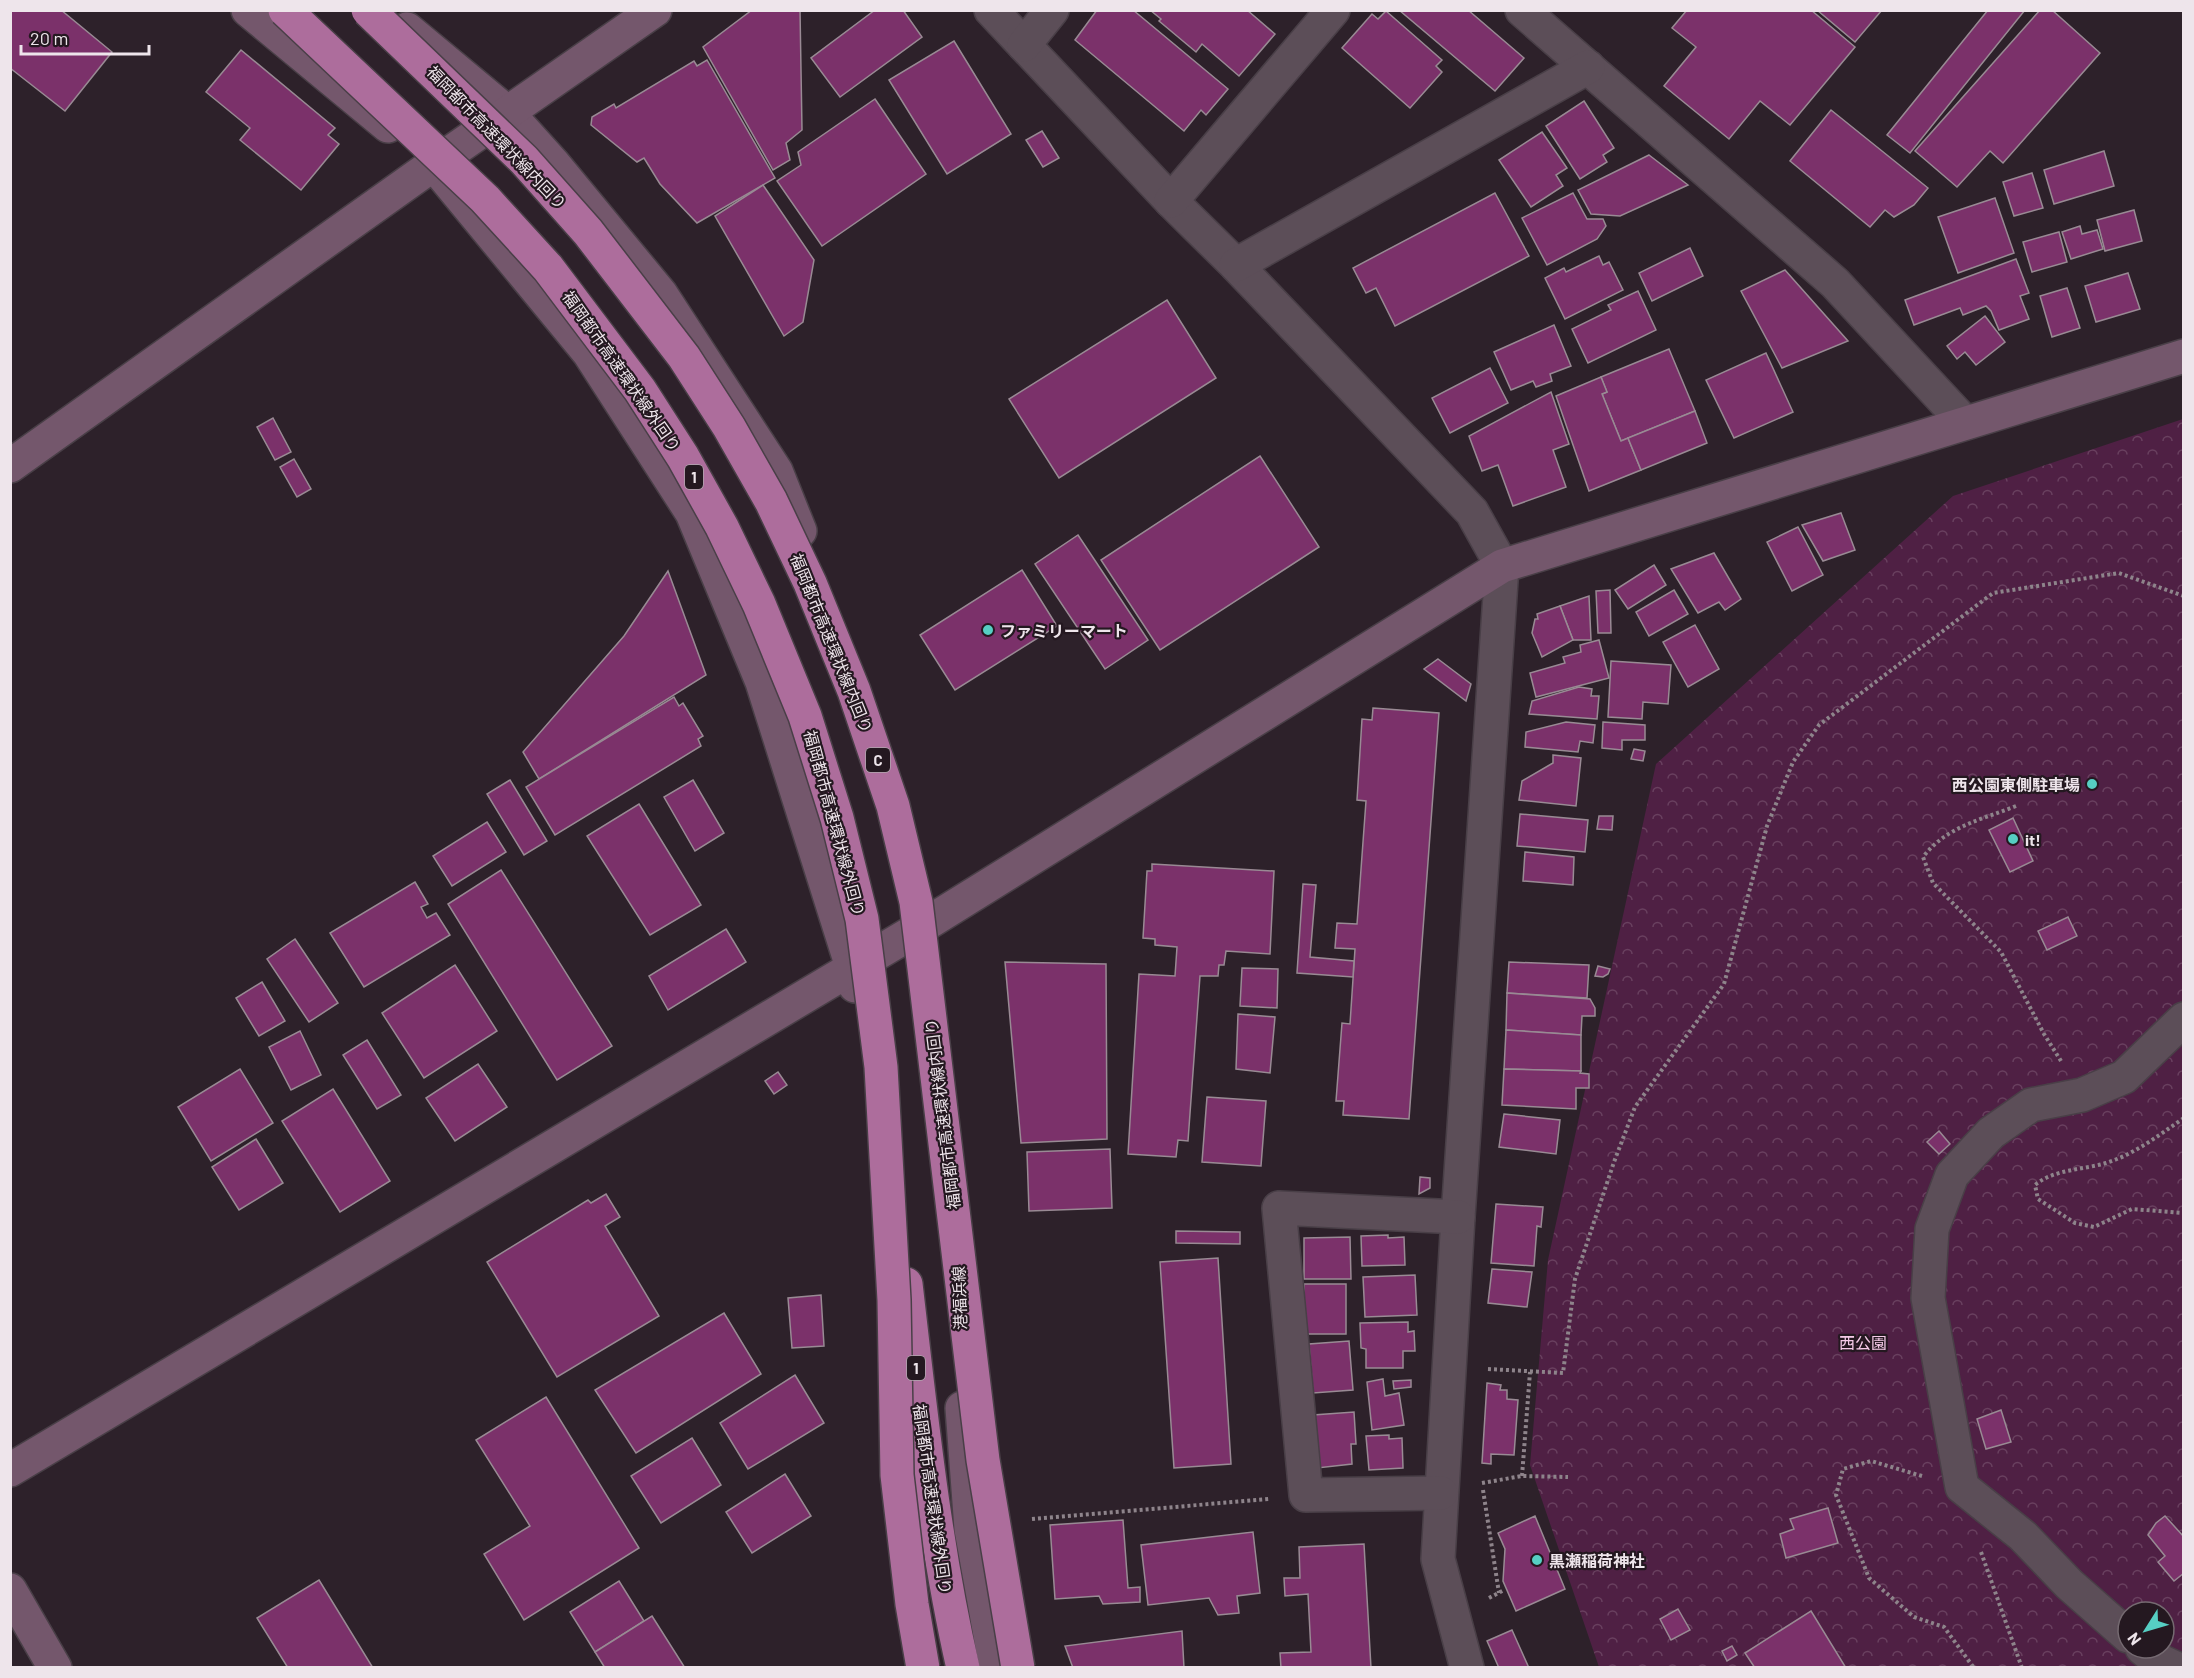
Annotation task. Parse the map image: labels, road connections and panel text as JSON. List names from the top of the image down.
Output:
{
  "streets": {
    "highway": [
      "福岡都市高速環状線内回り",
      "福岡都市高速環状線外回り",
      "1",
      "C"
    ],
    "street": ["港福浜線"]
  },
  "parks": ["西公園"],
  "places": [
    "ファミリーマート",
    "西公園東側駐車場",
    "it!",
    "黒瀬稲荷神社"
  ],
  "scale_bar": "20 m",
  "north": "bottom left"
}
